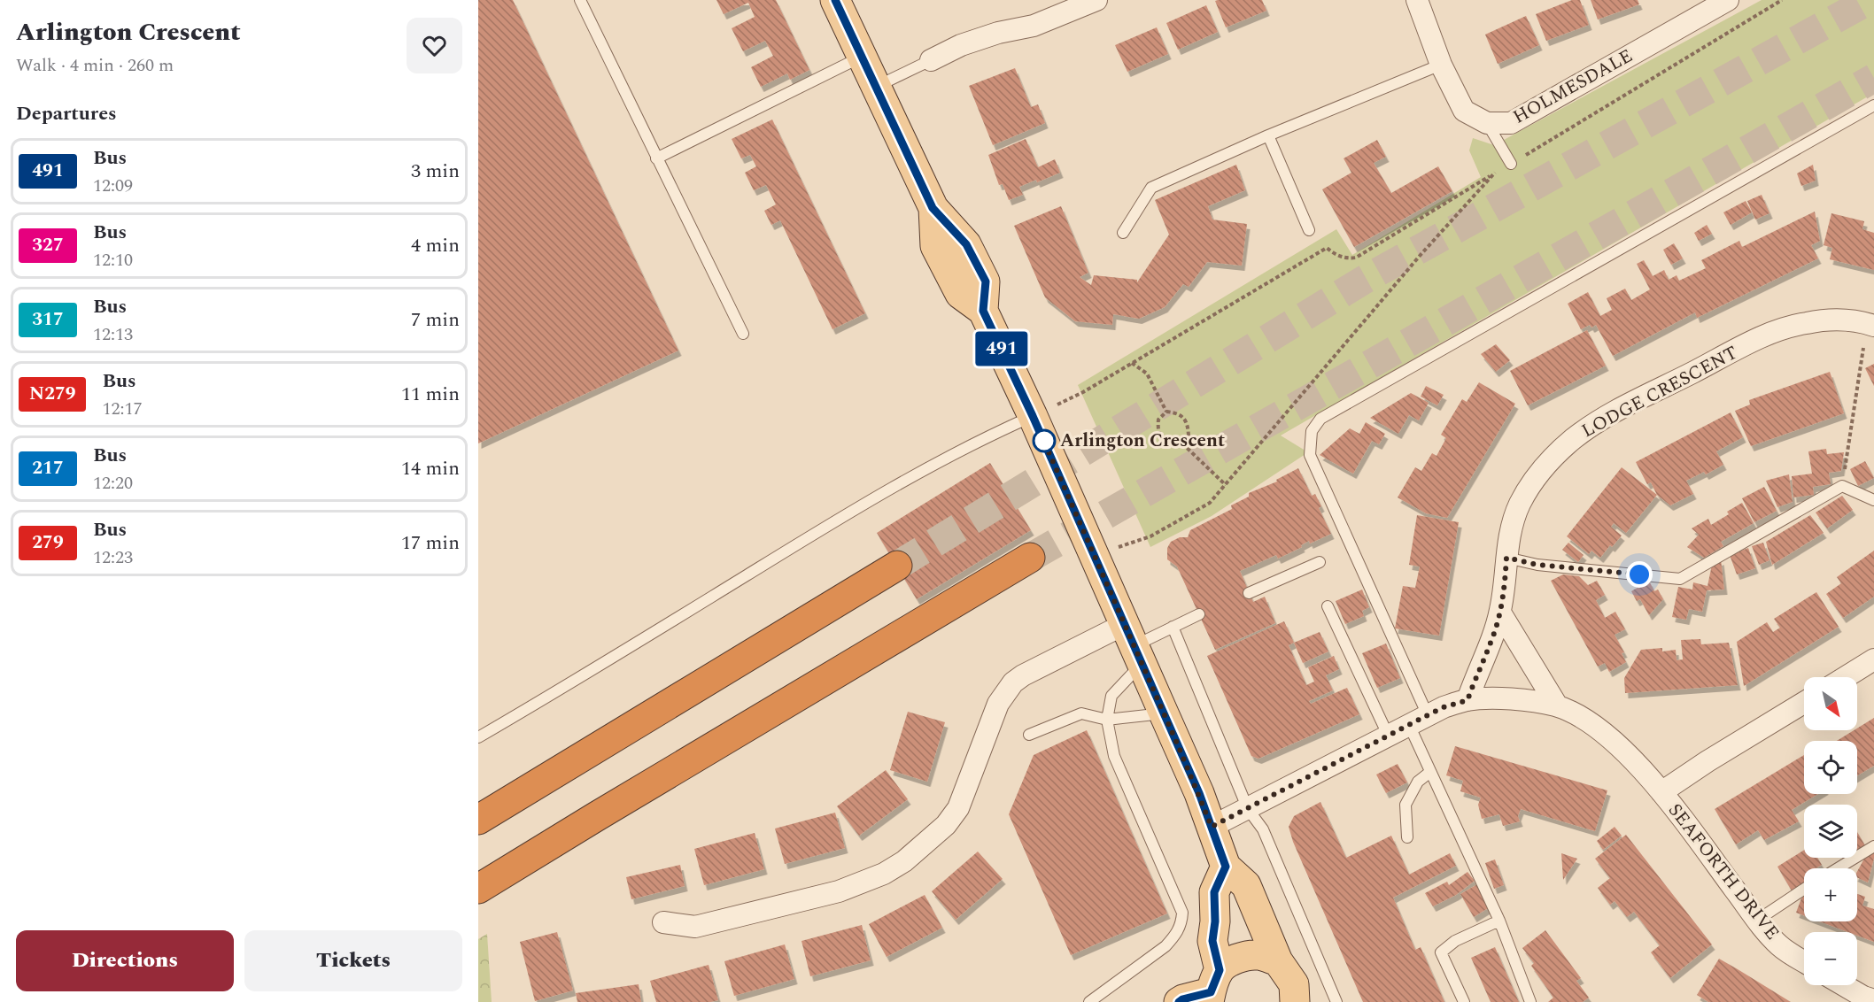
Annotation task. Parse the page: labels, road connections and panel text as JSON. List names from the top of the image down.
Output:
{
  "streets": {
    "street": ["HOLMESDALE", "LODGE CRESCENT", "SEAFORTH DRIVE"]
  },
  "places": ["Arlington Crescent"],
  "lines": ["bus line 491"],
  "north": "bottom right",
  "page": {
    "heading": [
      ["Arlington Crescent", "Walk · 4 min · 260 m"],
      "Departures"
    ],
    "on_map": "491",
    "list": [
      {
        "mark": "491",
        "name": "Bus",
        "note": "12:09",
        "value": "3 min"
      },
      {
        "mark": "327",
        "name": "Bus",
        "note": "12:10",
        "value": "4 min"
      },
      {
        "mark": "317",
        "name": "Bus",
        "note": "12:13",
        "value": "7 min"
      },
      {
        "mark": "N279",
        "name": "Bus",
        "note": "12:17",
        "value": "11 min"
      },
      {
        "mark": "217",
        "name": "Bus",
        "note": "12:20",
        "value": "14 min"
      },
      {
        "mark": "279",
        "name": "Bus",
        "note": "12:23",
        "value": "17 min"
      }
    ],
    "map_buttons": ["+", "−"],
    "buttons": ["Directions", "Tickets"]
  }
}
